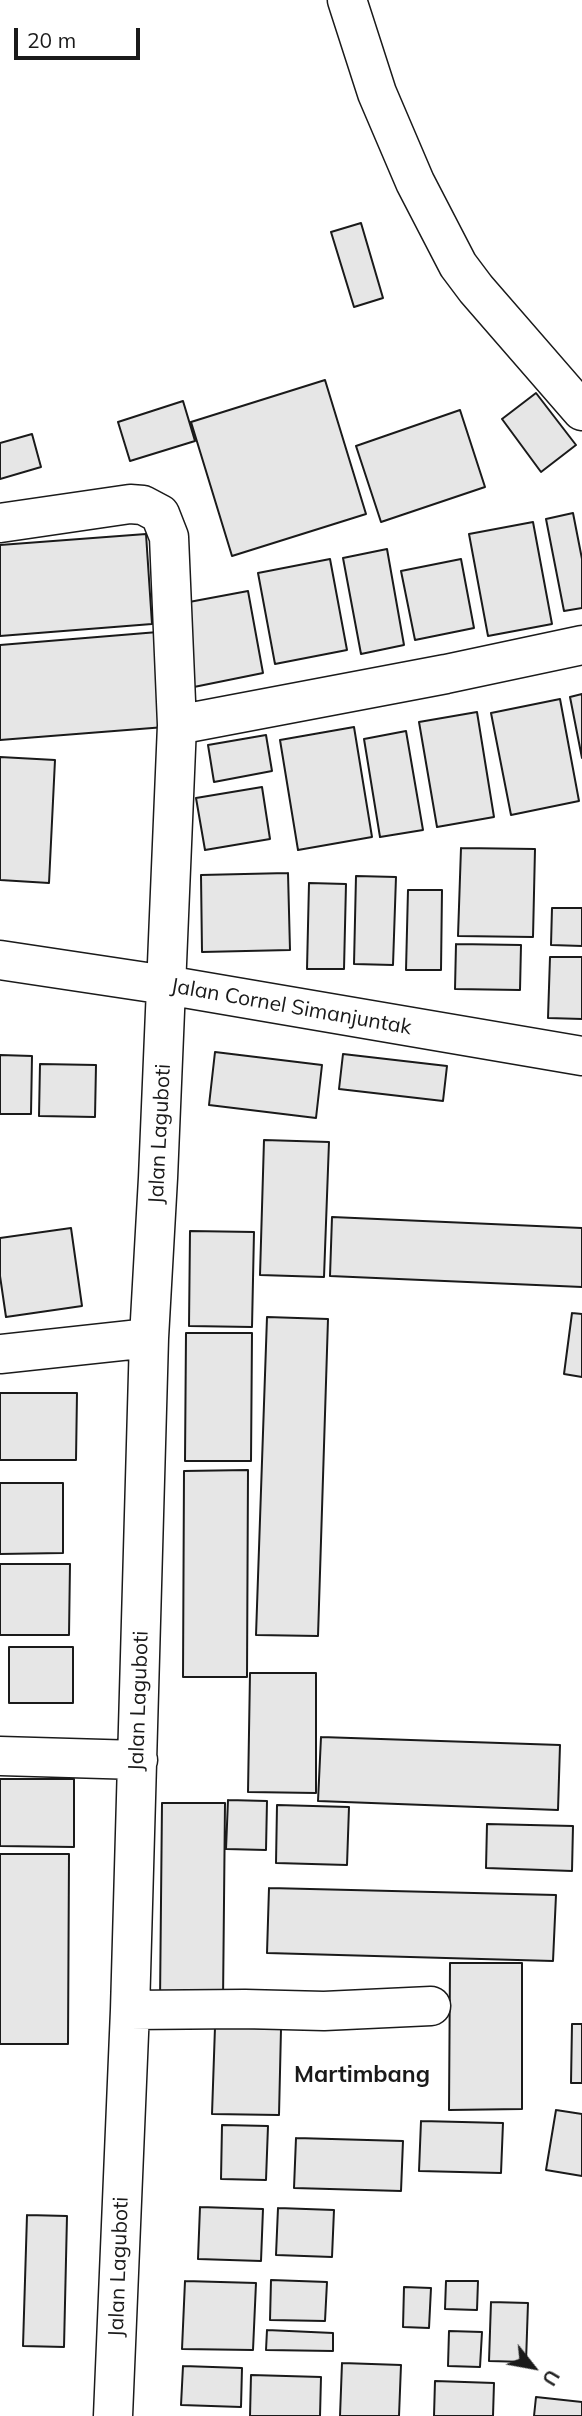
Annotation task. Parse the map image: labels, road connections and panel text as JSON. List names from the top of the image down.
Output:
{
  "streets": {
    "street": ["Jalan Cornel Simanjuntak", "Jalan Laguboti"]
  },
  "crossings": [
    ["Jalan Cornel Simanjuntak", "Jalan Laguboti"]
  ],
  "districts": ["Martimbang"],
  "scale_bar": "20 m",
  "north": "bottom right"
}
